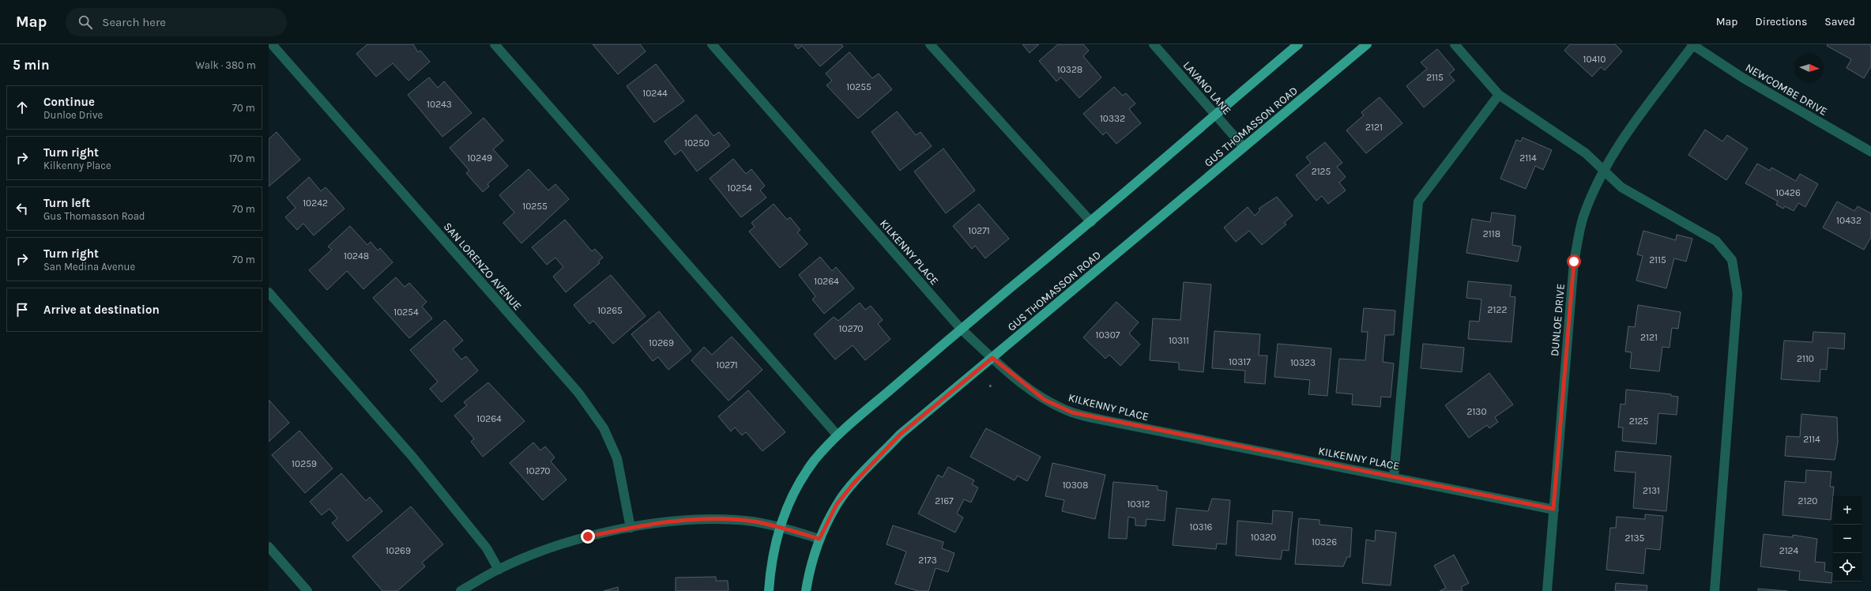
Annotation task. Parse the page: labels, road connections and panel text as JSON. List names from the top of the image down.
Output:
{
  "streets": {
    "main road": ["GUS THOMASSON ROAD"],
    "street": [
      "LAVANO LANE",
      "NEWCOMBE DRIVE",
      "KILKENNY PLACE",
      "SAN LORENZO AVENUE",
      "DUNLOE DRIVE"
    ]
  },
  "crossings": [
    ["LAVANO LANE", "GUS THOMASSON ROAD"],
    ["NEWCOMBE DRIVE", "DUNLOE DRIVE"],
    ["GUS THOMASSON ROAD", "KILKENNY PLACE"],
    ["KILKENNY PLACE", "DUNLOE DRIVE"]
  ],
  "house_numbers": [
    "10410",
    "10328",
    "2115",
    "10255",
    "10244",
    "10243",
    "10332",
    "2121",
    "10250",
    "10249",
    "2114",
    "2125",
    "10254",
    "10426",
    "10242",
    "10255",
    "10432",
    "10271",
    "2118",
    "10248",
    "2115",
    "10264",
    "2122",
    "10265",
    "10254",
    "10270",
    "10307",
    "2121",
    "10311",
    "10269",
    "2110",
    "10317",
    "10323",
    "10271",
    "2130",
    "10264",
    "2125",
    "2114",
    "10259",
    "10270",
    "10308",
    "2131",
    "2167",
    "2120",
    "10312",
    "10316",
    "10320",
    "2135",
    "10326",
    "10269",
    "2124",
    "2173"
  ],
  "north": "right",
  "page": {
    "header": "Map",
    "search": "Search here",
    "nav": ["Map", "Directions", "Saved"],
    "heading": ["5 min", "Walk · 380 m"],
    "list": [
      ["Continue", "Dunloe Drive", "70 m"],
      ["Turn right", "Kilkenny Place", "170 m"],
      ["Turn left", "Gus Thomasson Road", "70 m"],
      ["Turn right", "San Medina Avenue", "70 m"],
      "Arrive at destination"
    ],
    "map_buttons": ["+", "−"]
  }
}
